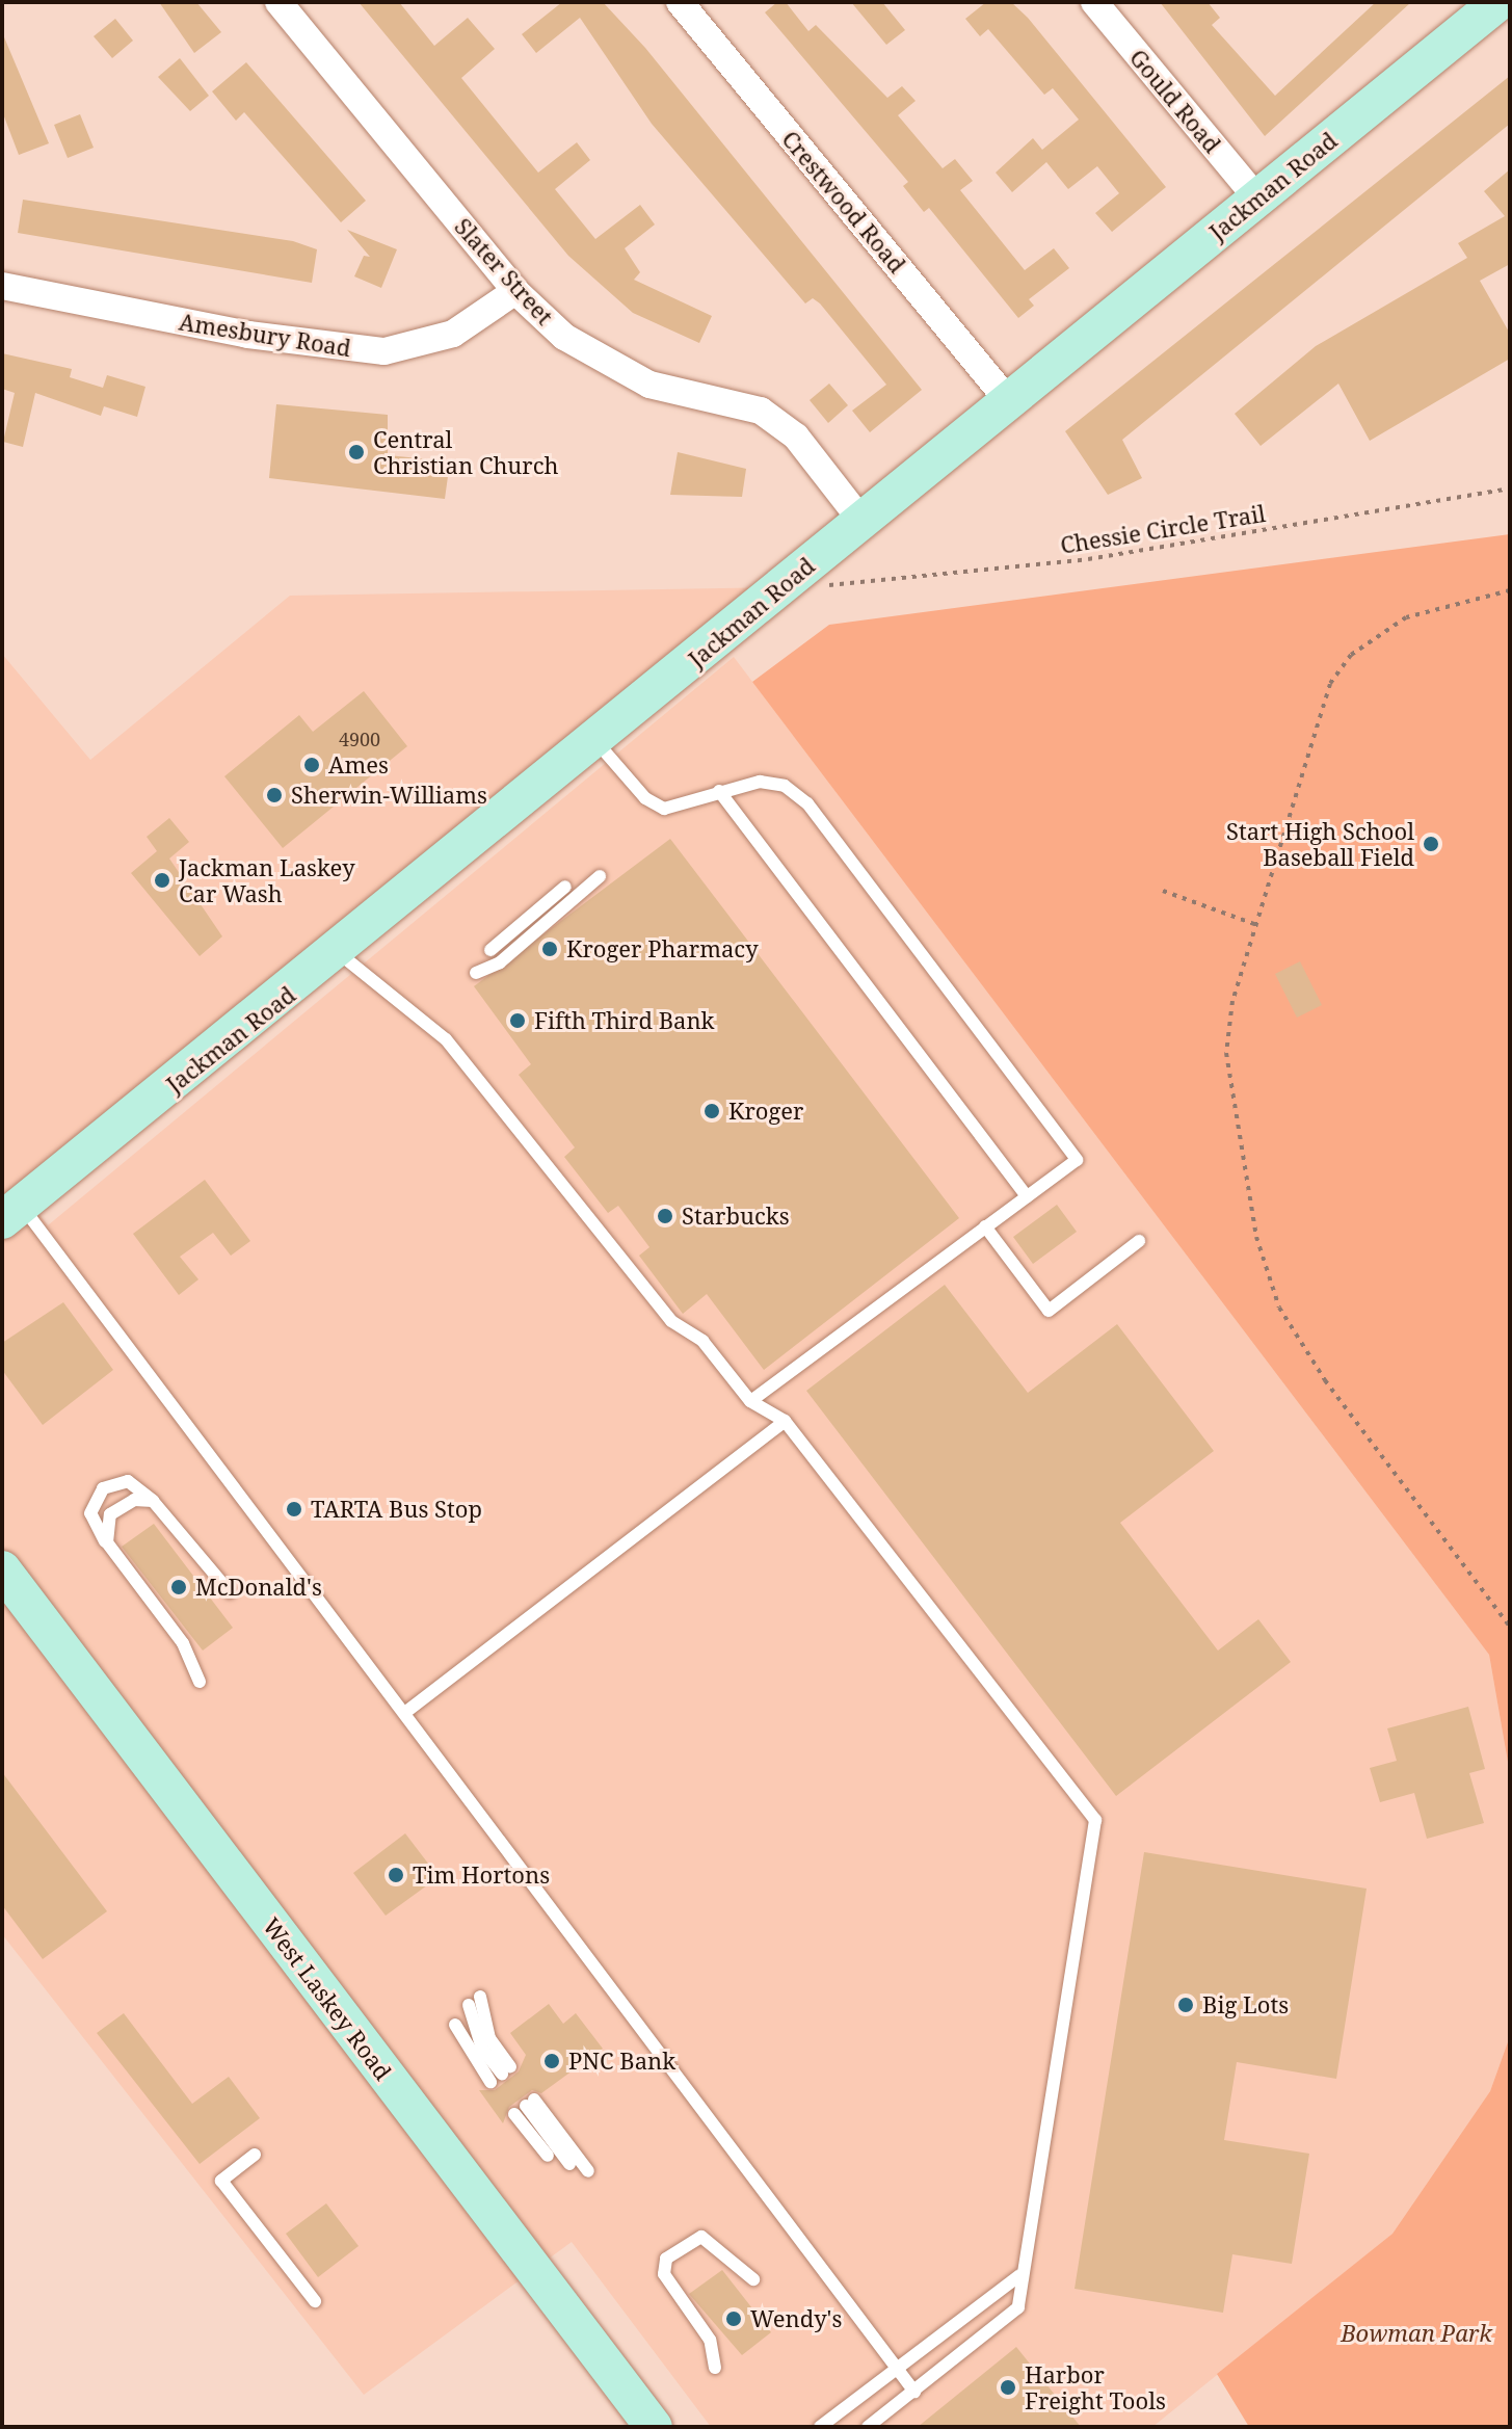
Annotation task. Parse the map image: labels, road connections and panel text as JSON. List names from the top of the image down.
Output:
{
  "streets": {
    "main road": ["Jackman Road", "West Laskey Road"],
    "street": [
      "Gould Road",
      "Crestwood Road",
      "Slater Street",
      "Amesbury Road"
    ],
    "path": ["Chessie Circle Trail"]
  },
  "crossings": [
    ["Gould Road", "Jackman Road"],
    ["Jackman Road", "Crestwood Road"],
    ["Jackman Road", "Slater Street"],
    ["Slater Street", "Amesbury Road"]
  ],
  "parks": ["Bowman Park"],
  "places": [
    "Central Christian Church",
    "Ames",
    "Sherwin-Williams",
    "Start High School Baseball Field",
    "Jackman Laskey Car Wash",
    "Kroger Pharmacy",
    "Fifth Third Bank",
    "Kroger",
    "Starbucks",
    "TARTA Bus Stop",
    "McDonald's",
    "Tim Hortons",
    "Big Lots",
    "PNC Bank",
    "Wendy's",
    "Harbor Freight Tools"
  ],
  "house_numbers": ["4900"]
}
